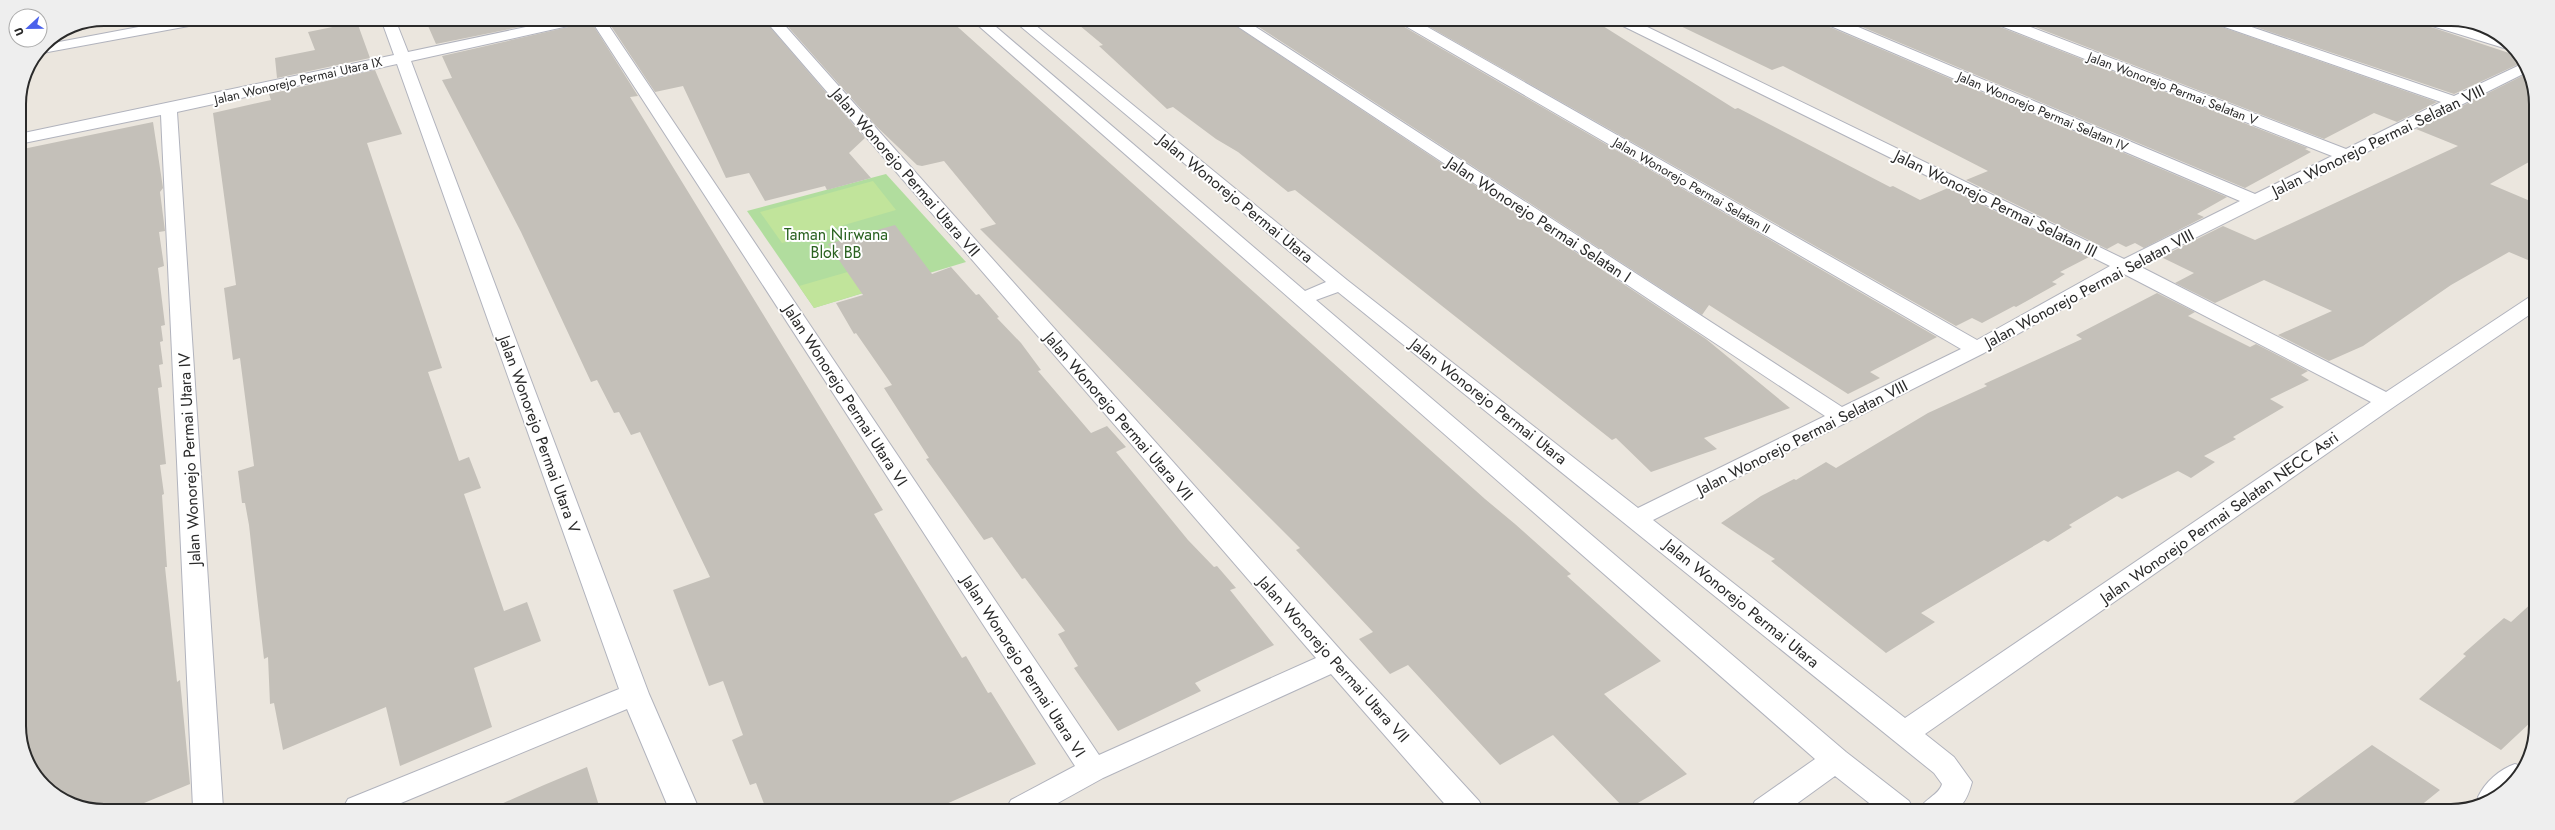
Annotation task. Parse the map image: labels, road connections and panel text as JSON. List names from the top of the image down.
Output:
{
  "streets": {
    "street": [
      "Jalan Wonorejo Permai Utara IX",
      "Jalan Wonorejo Permai Selatan V",
      "Jalan Wonorejo Permai Selatan IV",
      "Jalan Wonorejo Permai Selatan VIII",
      "Jalan Wonorejo Permai Utara VII",
      "Jalan Wonorejo Permai Selatan II",
      "Jalan Wonorejo Permai Utara",
      "Jalan Wonorejo Permai Selatan III",
      "Jalan Wonorejo Permai Selatan I",
      "Jalan Wonorejo Permai Utara VI",
      "Jalan Wonorejo Permai Utara V",
      "Jalan Wonorejo Permai Utara IV",
      "Jalan Wonorejo Permai Selatan NECC Asri"
    ]
  },
  "crossings": [
    ["Jalan Wonorejo Permai Utara IX", "Jalan Wonorejo Permai Utara V"],
    ["Jalan Wonorejo Permai Utara IX", "Jalan Wonorejo Permai Utara IV"],
    ["Jalan Wonorejo Permai Selatan V", "Jalan Wonorejo Permai Selatan VIII"],
    ["Jalan Wonorejo Permai Selatan IV", "Jalan Wonorejo Permai Selatan VIII"],
    ["Jalan Wonorejo Permai Selatan VIII", "Jalan Wonorejo Permai Selatan II"],
    ["Jalan Wonorejo Permai Selatan VIII", "Jalan Wonorejo Permai Utara"],
    ["Jalan Wonorejo Permai Selatan VIII", "Jalan Wonorejo Permai Selatan III"],
    ["Jalan Wonorejo Permai Selatan VIII", "Jalan Wonorejo Permai Selatan I"],
    ["Jalan Wonorejo Permai Utara", "Jalan Wonorejo Permai Selatan NECC Asri"],
    ["Jalan Wonorejo Permai Selatan III", "Jalan Wonorejo Permai Selatan NECC Asri"]
  ],
  "parks": ["Taman Nirwana Blok BB"],
  "north": "left"
}
